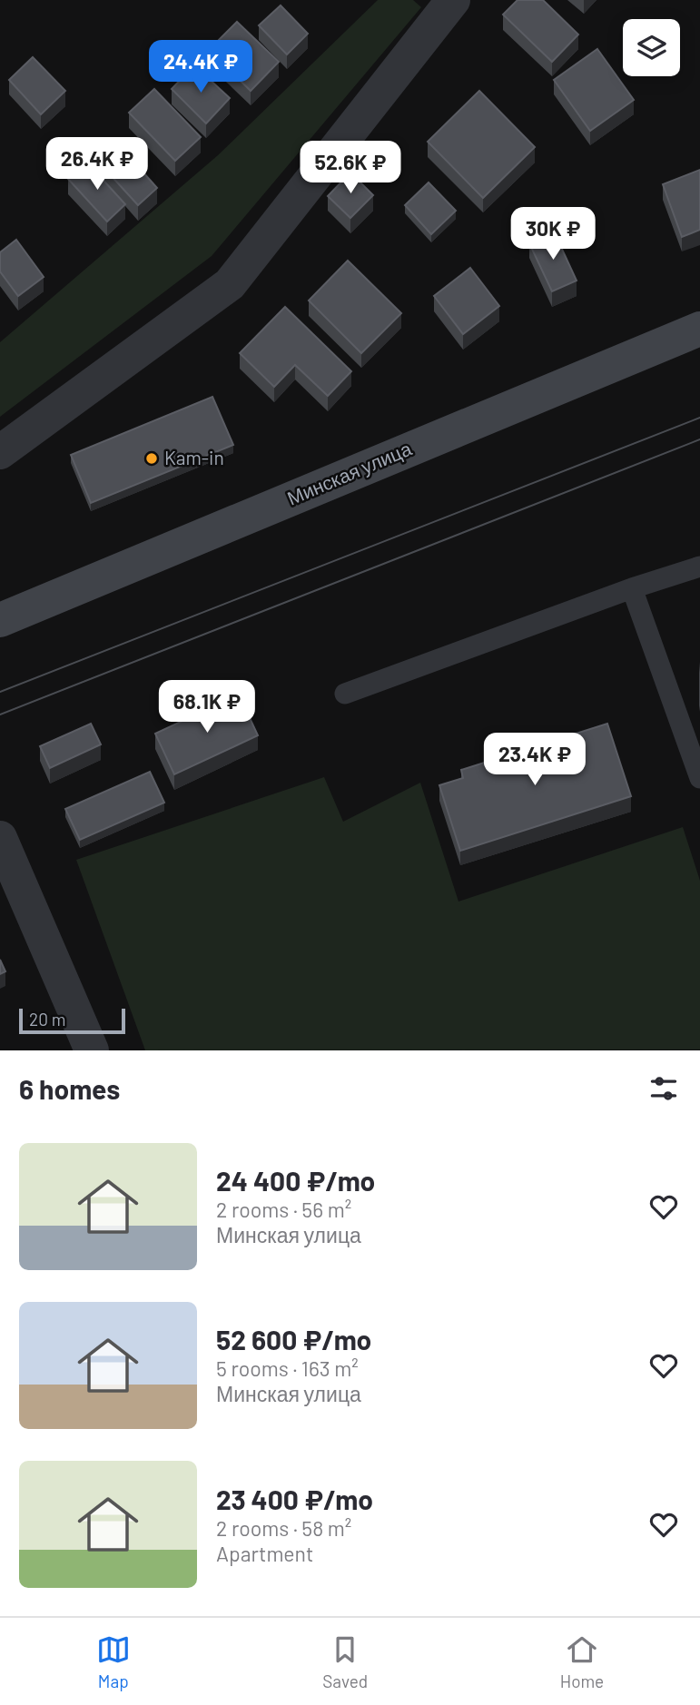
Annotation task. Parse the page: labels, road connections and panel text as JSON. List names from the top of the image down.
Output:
{
  "streets": {
    "main road": ["Минская улица"]
  },
  "places": ["Kam-in"],
  "scale_bar": "20 m",
  "page": {
    "price": [
      "24.4K ₽",
      "26.4K ₽",
      "52.6K ₽",
      "30K ₽",
      "68.1K ₽",
      "23.4K ₽"
    ],
    "scale": "20 m",
    "heading": "6 homes",
    "list": [
      {
        "name": "24 400 ₽/mo",
        "note": "2 rooms · 56 m² · Минская улица"
      },
      {
        "name": "52 600 ₽/mo",
        "note": "5 rooms · 163 m² · Минская улица"
      },
      {
        "name": "23 400 ₽/mo",
        "note": "2 rooms · 58 m² · Apartment"
      }
    ],
    "tabs": ["Map", "Saved", "Home"]
  }
}
